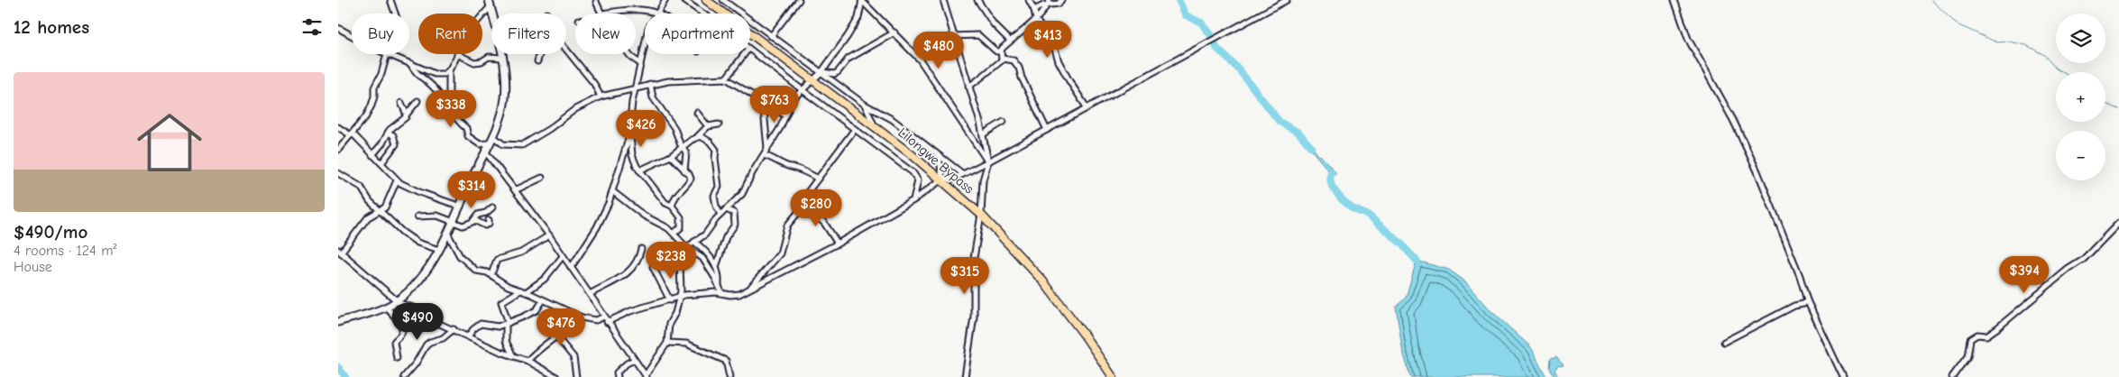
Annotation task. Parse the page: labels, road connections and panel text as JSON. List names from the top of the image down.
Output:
{
  "streets": {
    "main road": ["Lilongwe Bypass"]
  },
  "page": {
    "heading": "12 homes",
    "map_buttons": ["+", "−"],
    "chip": [
      "Buy",
      "Rent",
      "Filters",
      "New",
      "Apartment"
    ],
    "price": [
      "$413",
      "$480",
      "$763",
      "$338",
      "$426",
      "$314",
      "$280",
      "$238",
      "$394",
      "$315",
      "$490",
      "$476"
    ],
    "list": [
      {
        "name": "$490/mo",
        "note": "4 rooms · 124 m² · House"
      }
    ]
  }
}
